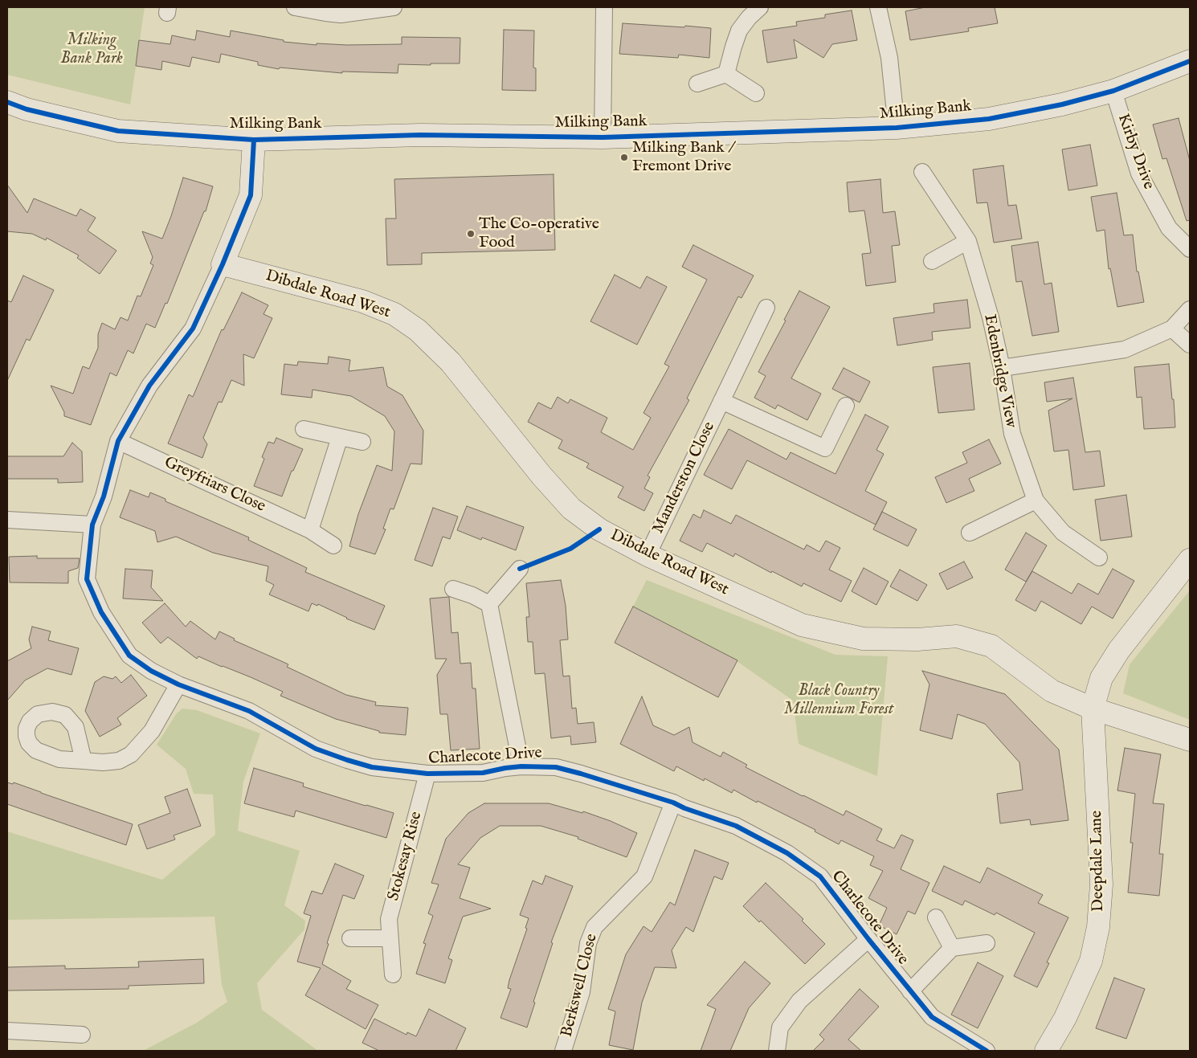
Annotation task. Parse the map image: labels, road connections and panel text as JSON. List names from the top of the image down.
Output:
{
  "streets": {
    "street": [
      "Milking Bank",
      "Kirby Drive",
      "Dibdale Road West",
      "Edenbridge View",
      "Manderston Close",
      "Greyfriars Close",
      "Charlecote Drive",
      "Stokesay Rise",
      "Deepdale Lane",
      "Berkswell Close"
    ]
  },
  "crossings": [
    ["Milking Bank", "Kirby Drive"],
    ["Dibdale Road West", "Manderston Close"],
    ["Dibdale Road West", "Charlecote Drive"],
    ["Dibdale Road West", "Deepdale Lane"],
    ["Greyfriars Close", "Charlecote Drive"],
    ["Charlecote Drive", "Stokesay Rise"],
    ["Charlecote Drive", "Berkswell Close"]
  ],
  "parks": ["Milking Bank Park", "Black Country Millennium Forest"],
  "places": ["Milking Bank / Fremont Drive", "The Co-operative Food"]
}
